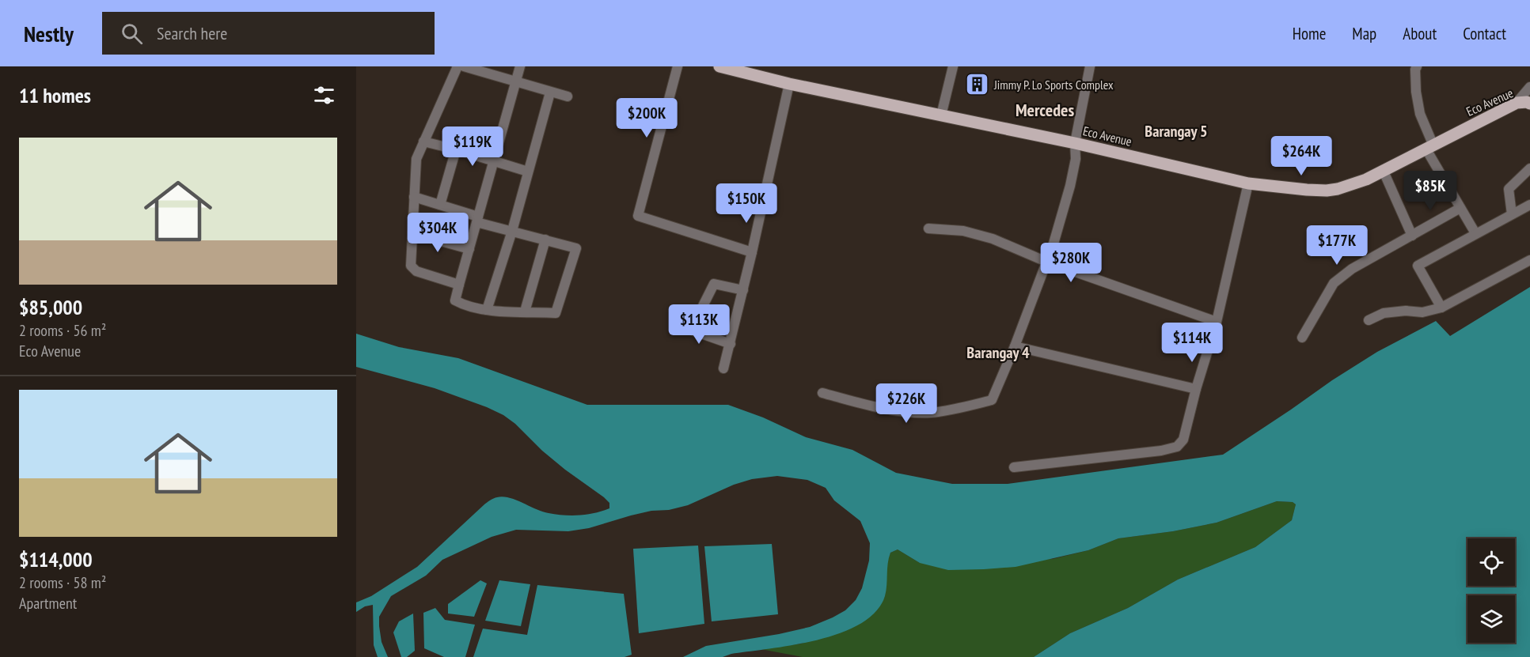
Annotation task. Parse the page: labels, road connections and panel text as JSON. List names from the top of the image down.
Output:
{
  "streets": {
    "main road": ["Eco Avenue"]
  },
  "districts": ["Mercedes", "Barangay 5", "Barangay 4"],
  "places": {
    "building": ["Jimmy P. Lo Sports Complex"]
  },
  "page": {
    "header": "Nestly",
    "search": "Search here",
    "nav": [
      "Home",
      "Map",
      "About",
      "Contact"
    ],
    "heading": "11 homes",
    "price": [
      "$200K",
      "$119K",
      "$264K",
      "$85K",
      "$150K",
      "$304K",
      "$177K",
      "$280K",
      "$113K",
      "$114K",
      "$226K"
    ],
    "list": [
      {
        "name": "$85,000",
        "note": "2 rooms · 56 m² · Eco Avenue"
      },
      {
        "name": "$114,000",
        "note": "2 rooms · 58 m² · Apartment"
      }
    ]
  }
}
